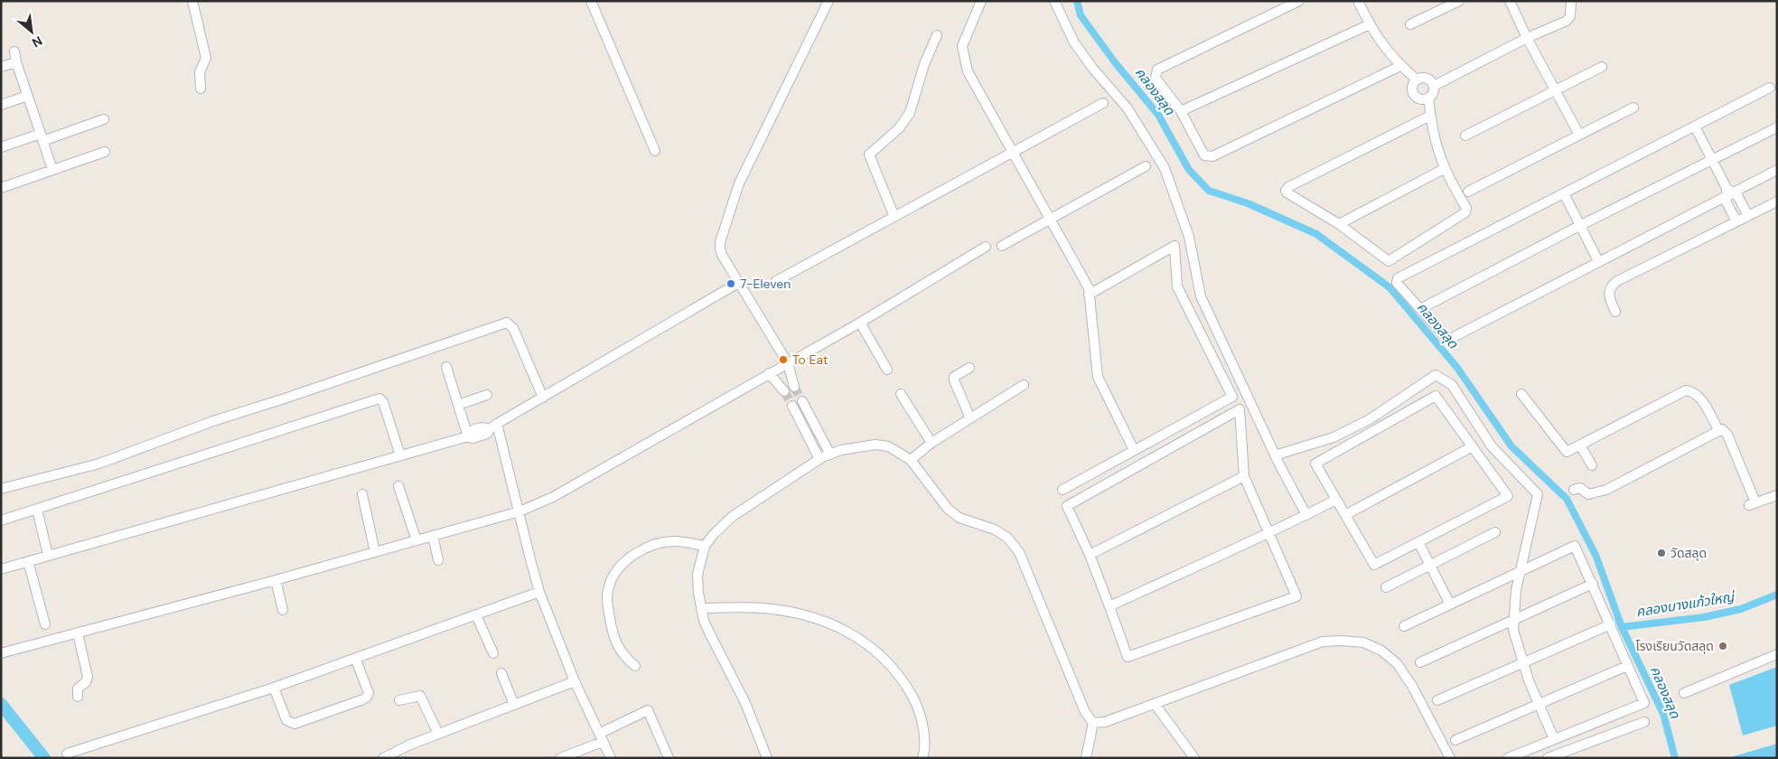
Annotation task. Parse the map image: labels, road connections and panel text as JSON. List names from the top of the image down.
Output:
{
  "water": ["คลองสลุด", "คลองบางแก้วใหญ่"],
  "places": [
    "7-Eleven",
    "To Eat",
    "วัดสลุด",
    "โรงเรียนวัดสลุด"
  ],
  "north": "bottom right"
}
